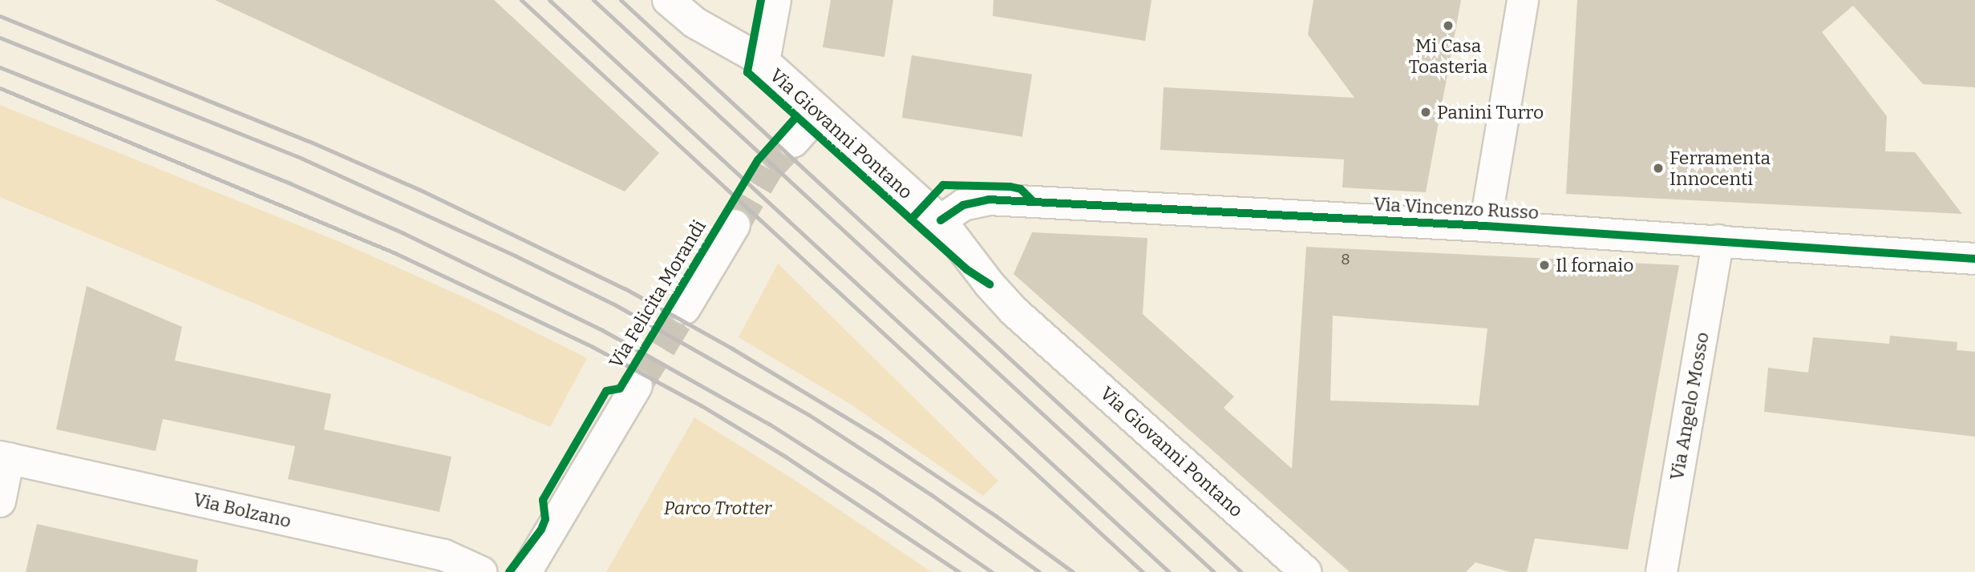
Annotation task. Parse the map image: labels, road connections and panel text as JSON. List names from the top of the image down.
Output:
{
  "streets": {
    "street": [
      "Via Giovanni Pontano",
      "Via Vincenzo Russo",
      "Via Felicita Morandi",
      "Via Angelo Mosso",
      "Via Bolzano"
    ]
  },
  "crossings": [
    ["Via Giovanni Pontano", "Via Vincenzo Russo"],
    ["Via Vincenzo Russo", "Via Angelo Mosso"]
  ],
  "parks": ["Parco Trotter"],
  "places": [
    "Mi Casa Toasteria",
    "Panini Turro",
    "Ferramenta Innocenti",
    "Il fornaio"
  ],
  "house_numbers": ["8"]
}
